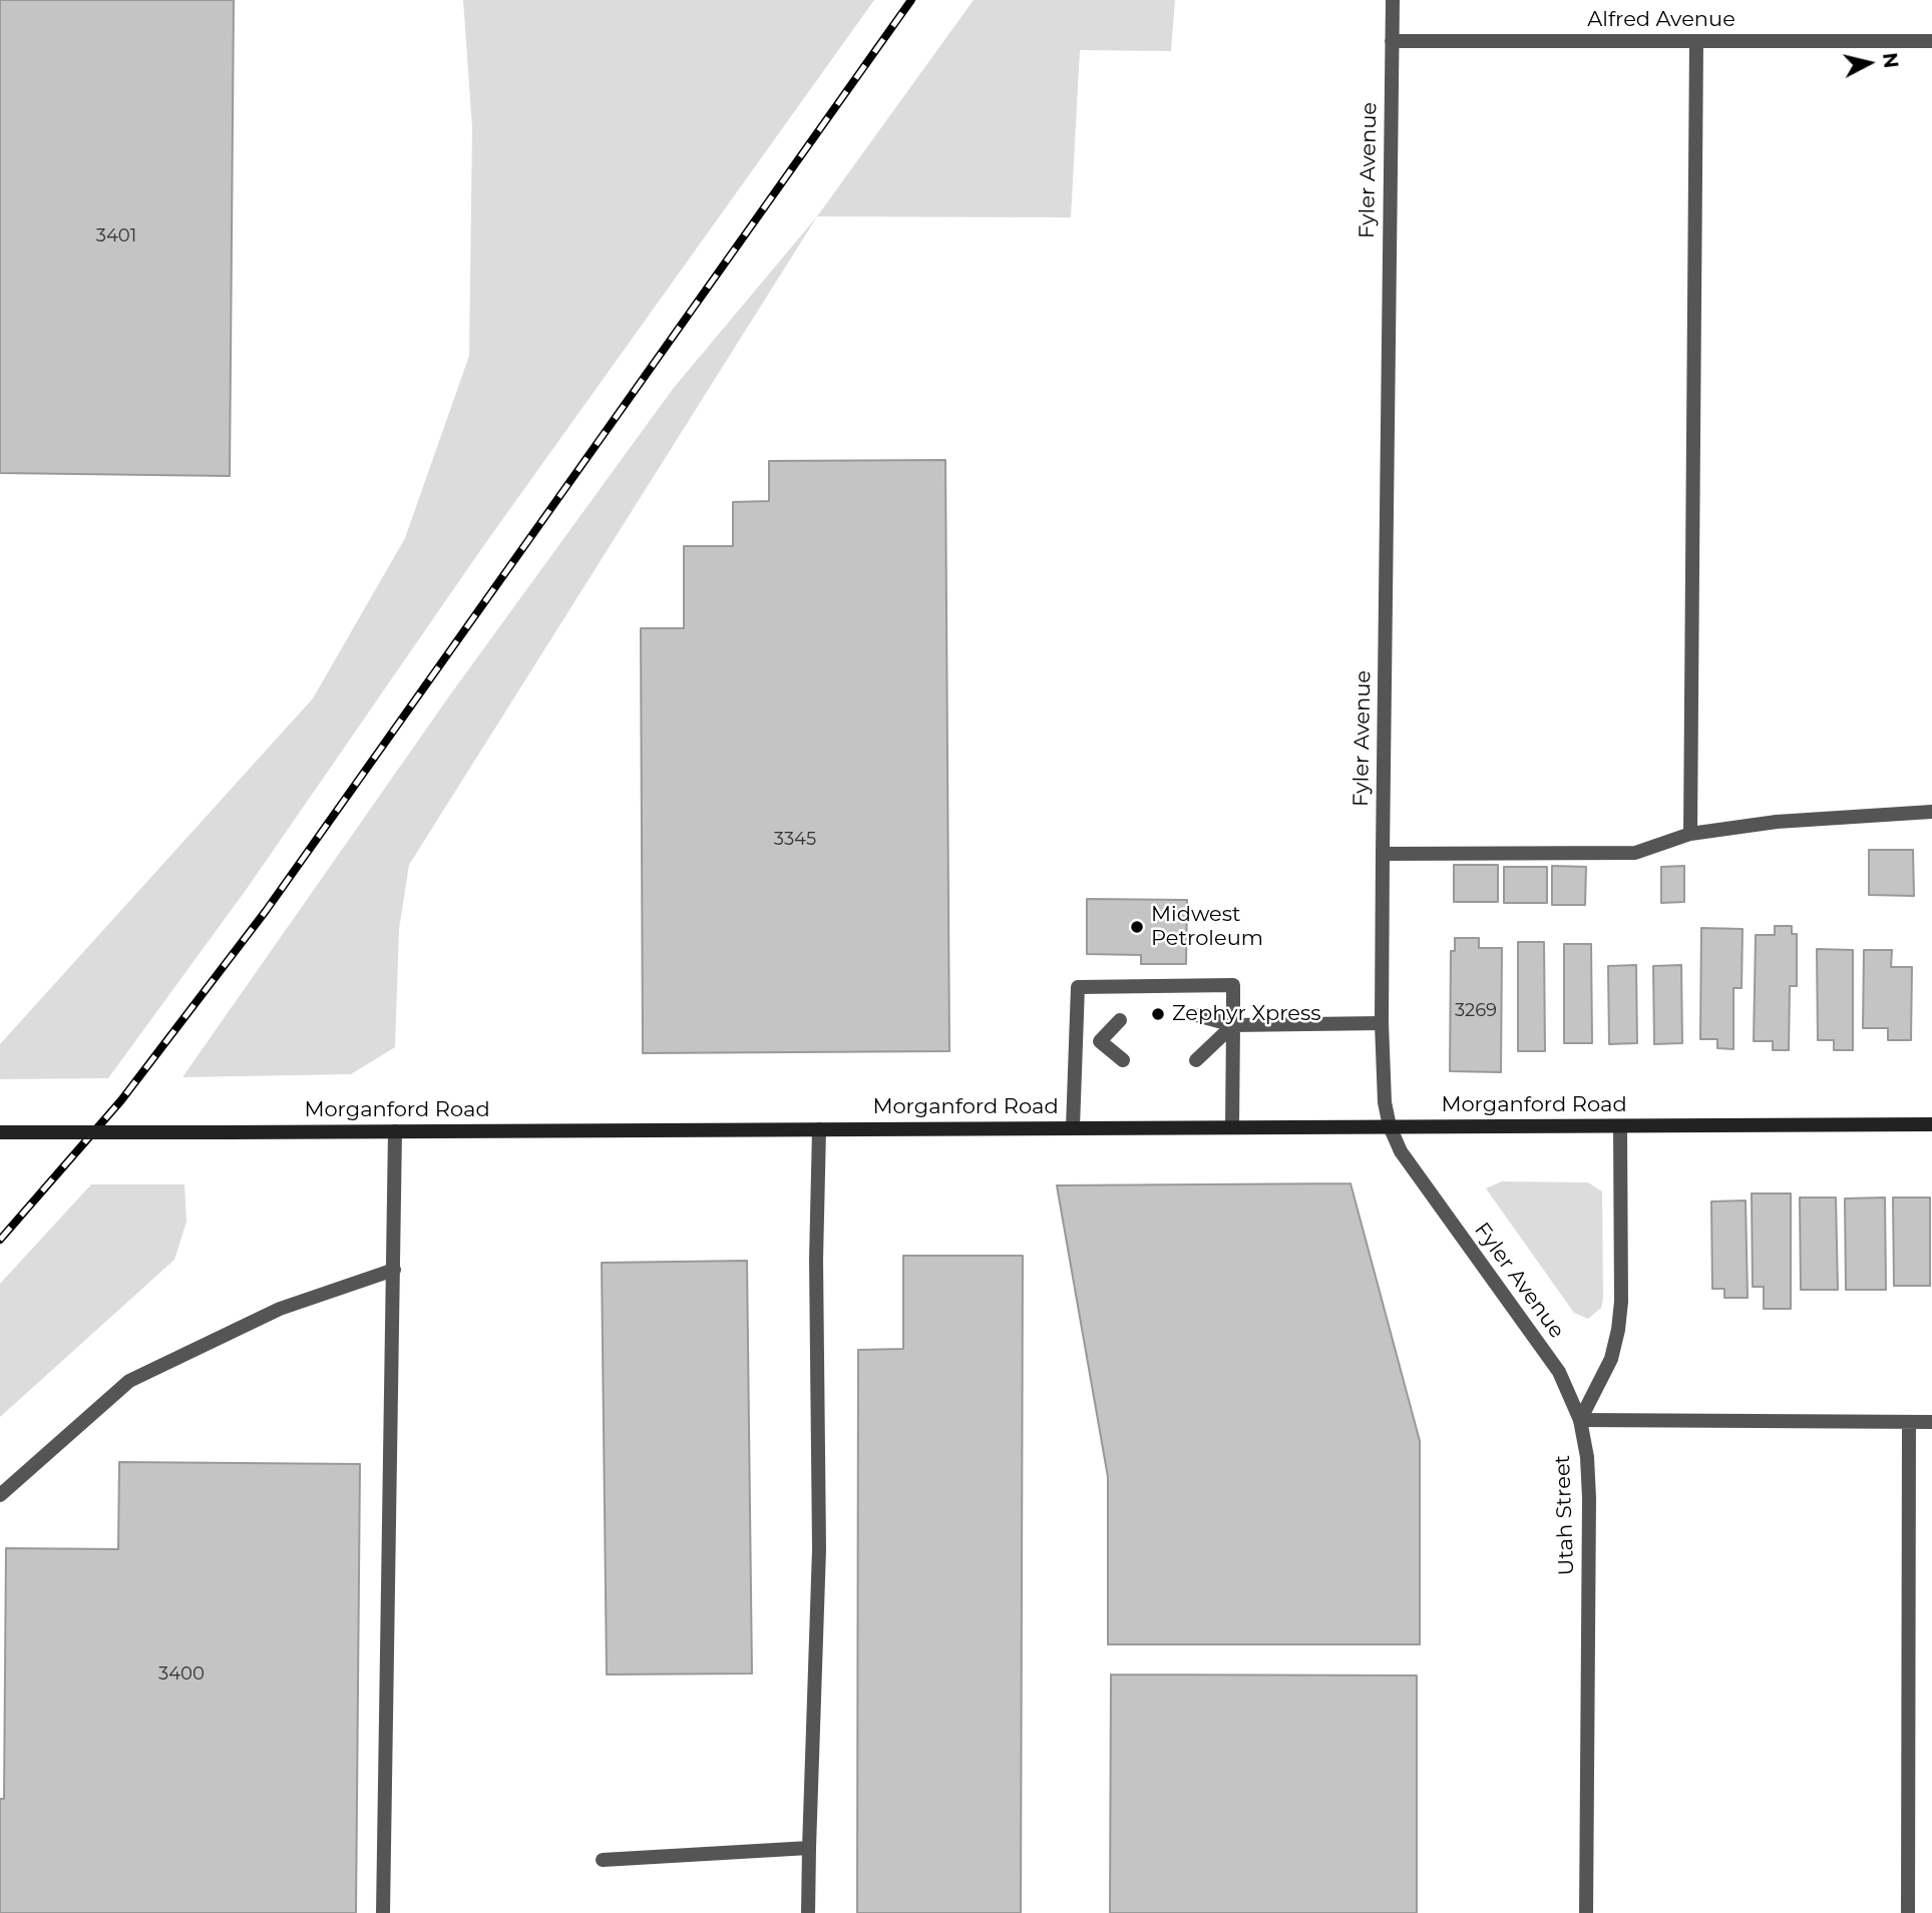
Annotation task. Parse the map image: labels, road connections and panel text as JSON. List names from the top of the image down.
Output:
{
  "streets": {
    "street": [
      "Alfred Avenue",
      "Fyler Avenue",
      "Morganford Road",
      "Utah Street"
    ]
  },
  "crossings": [
    ["Alfred Avenue", "Fyler Avenue"],
    ["Fyler Avenue", "Morganford Road"],
    ["Fyler Avenue", "Utah Street"]
  ],
  "places": ["Midwest Petroleum", "Zephyr Xpress"],
  "house_numbers": [
    "3401",
    "3345",
    "3269",
    "3400"
  ],
  "north": "right"
}
